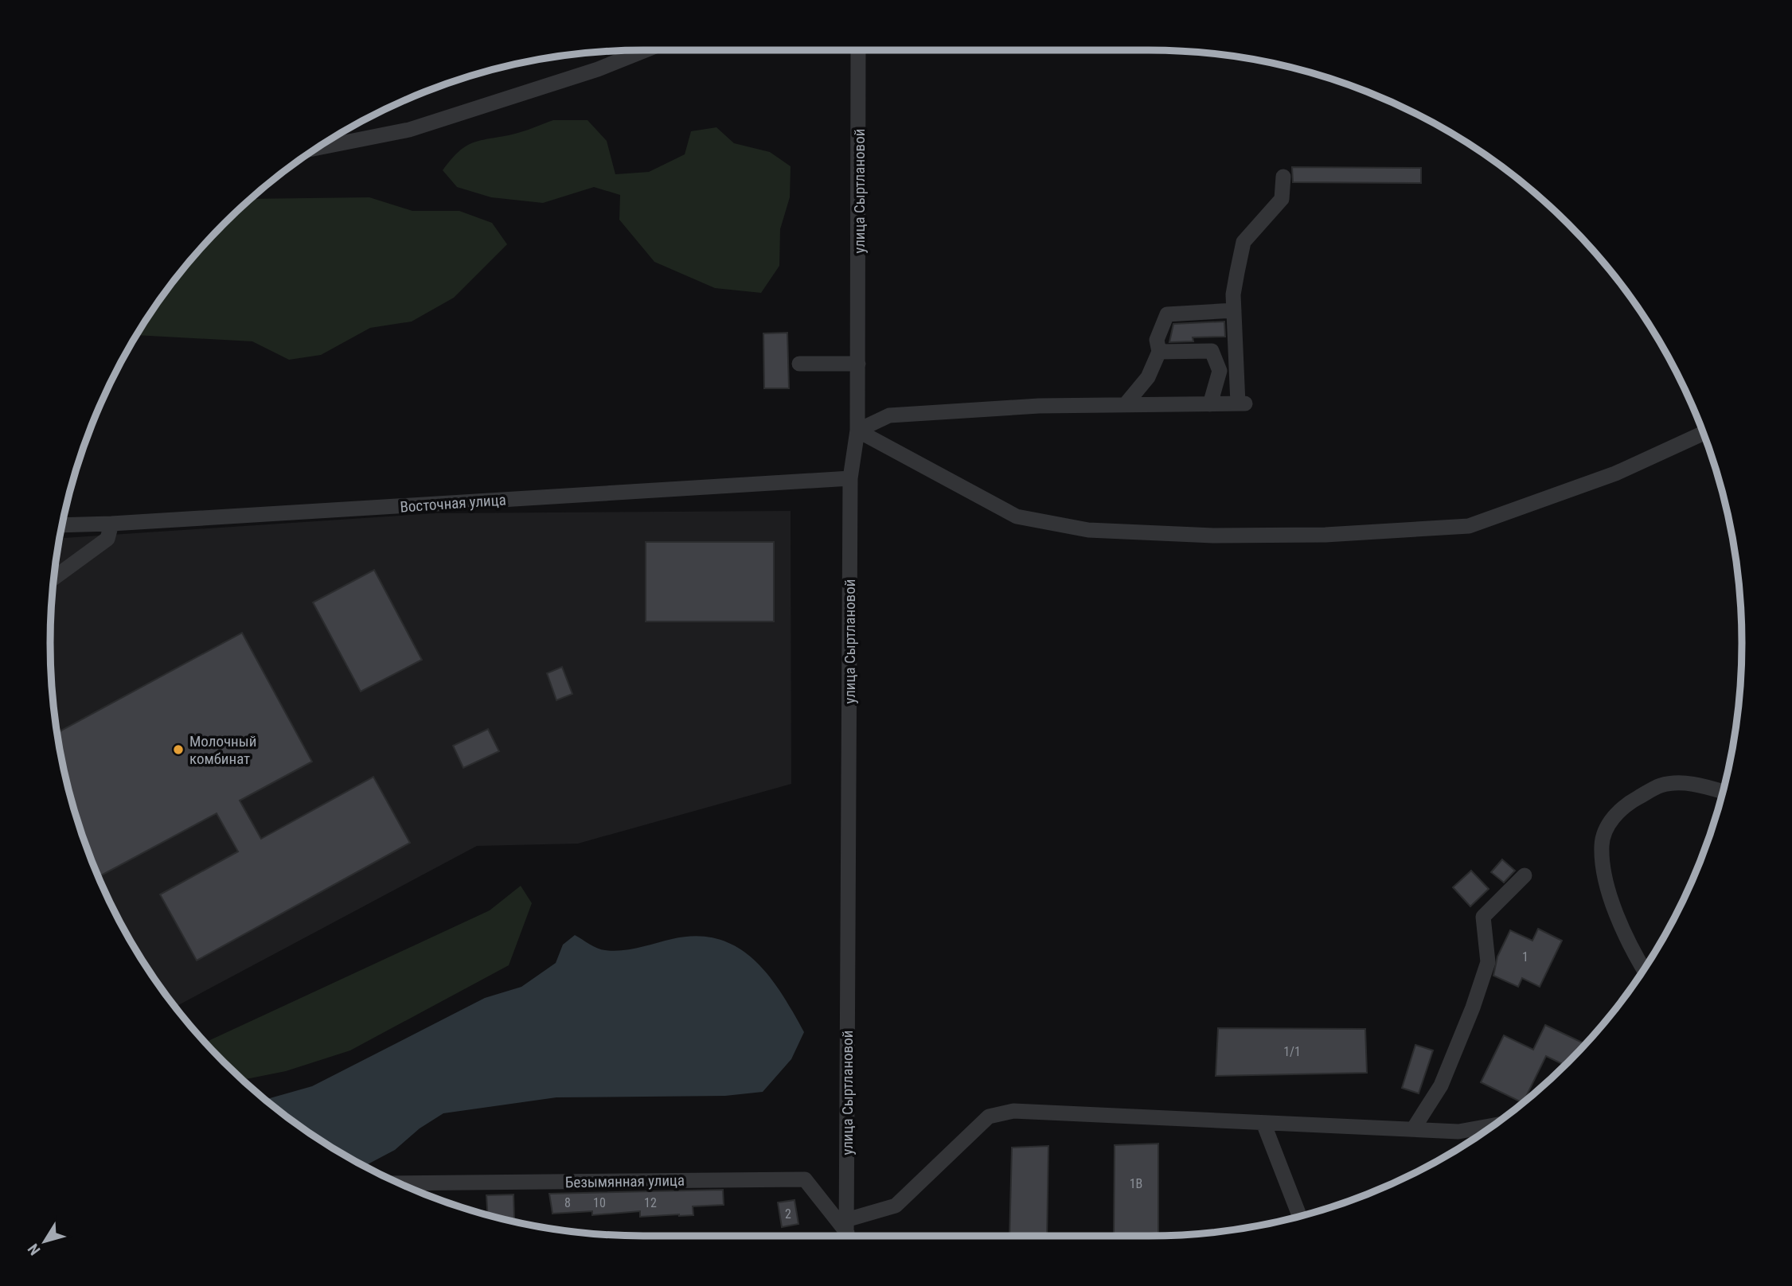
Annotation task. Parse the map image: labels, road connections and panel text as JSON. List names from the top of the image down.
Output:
{
  "streets": {
    "street": ["улица Сыртлановой", "Восточная улица", "Безымянная улица"]
  },
  "crossings": [
    ["улица Сыртлановой", "Восточная улица"],
    ["улица Сыртлановой", "Безымянная улица"]
  ],
  "places": ["Молочный комбинат"],
  "house_numbers": [
    "1",
    "1/1",
    "1В",
    "8",
    "10",
    "12",
    "2"
  ],
  "north": "bottom left"
}
